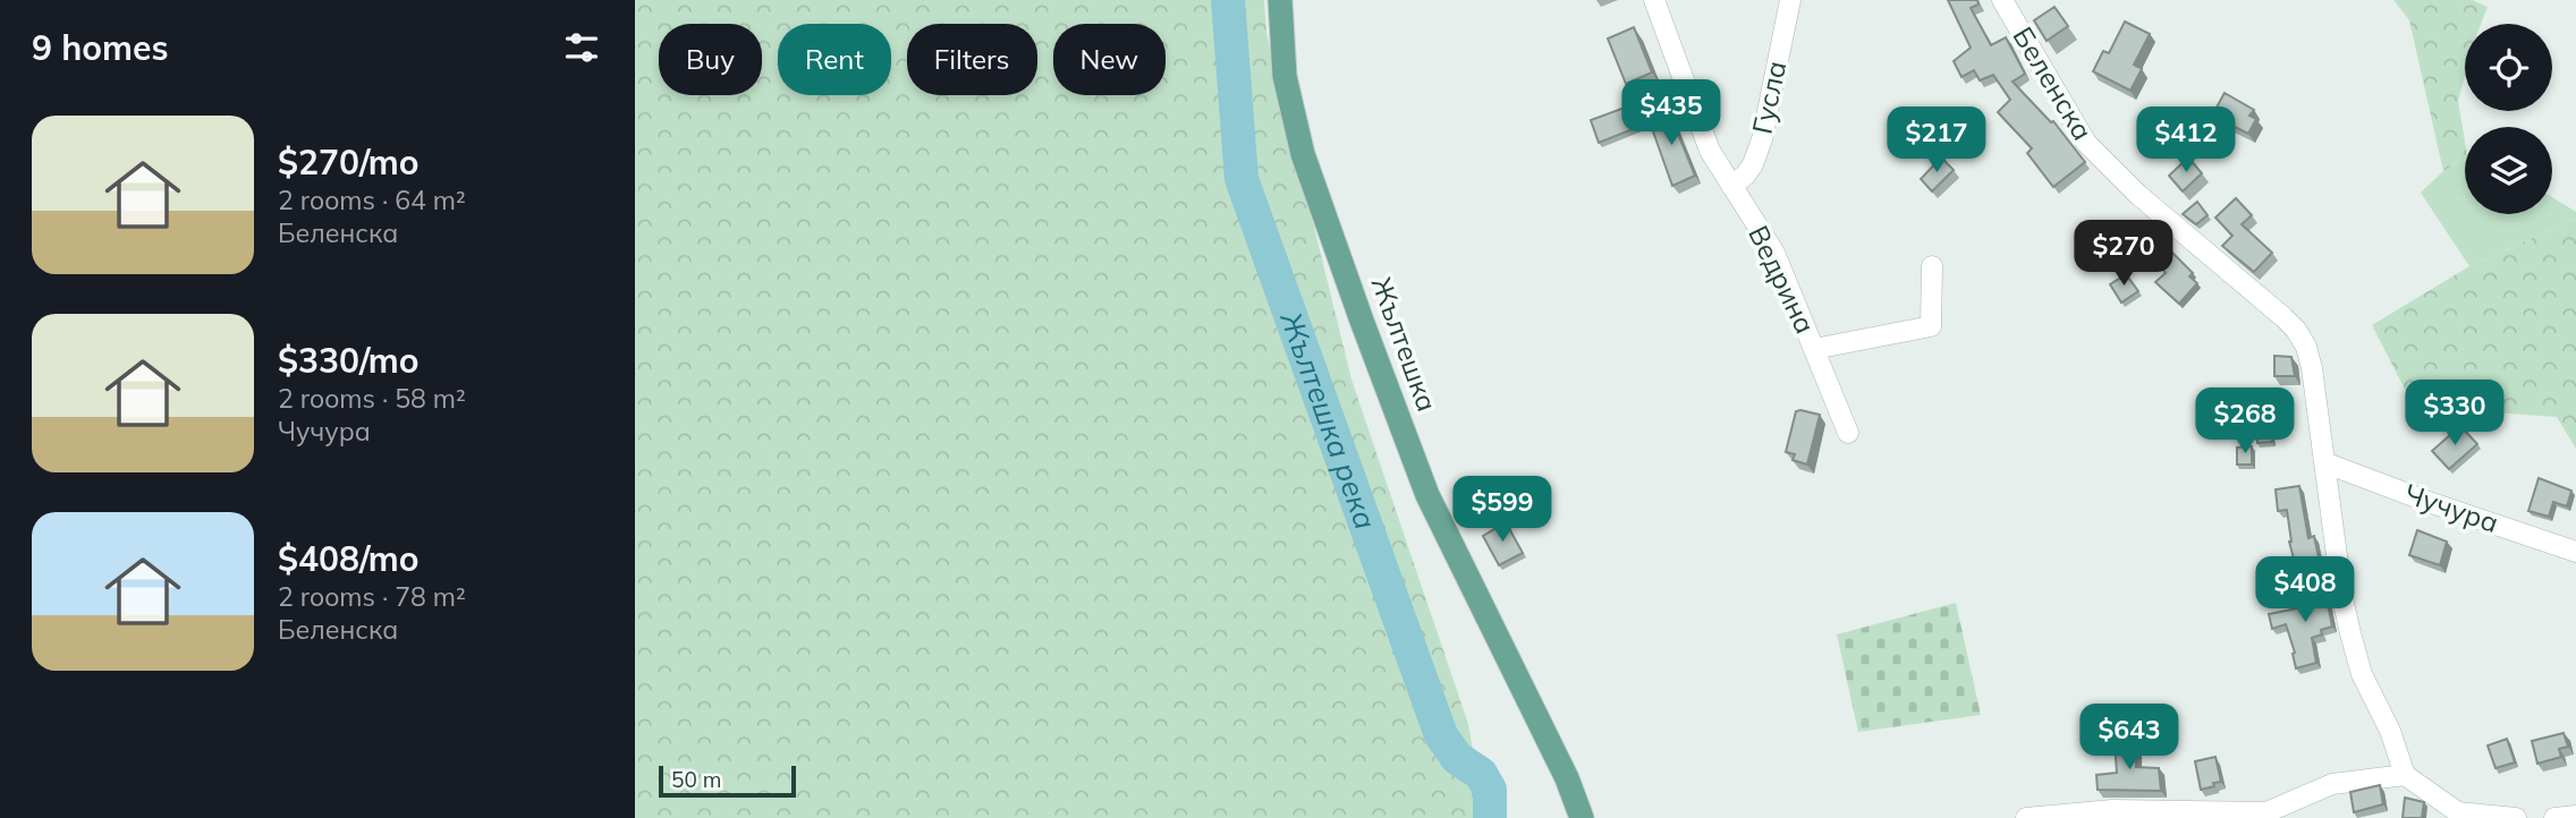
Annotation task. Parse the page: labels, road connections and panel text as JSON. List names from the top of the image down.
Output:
{
  "streets": {
    "main road": ["Жълтешка"],
    "street": [
      "Беленска",
      "Гусла",
      "Ведрина",
      "Чучура"
    ]
  },
  "crossings": [
    ["Беленска", "Чучура"],
    ["Гусла", "Ведрина"]
  ],
  "water": ["Жълтешка река"],
  "scale_bar": "50 m",
  "page": {
    "heading": "9 homes",
    "chip": [
      "Buy",
      "Rent",
      "Filters",
      "New"
    ],
    "price": [
      "$435",
      "$217",
      "$412",
      "$270",
      "$330",
      "$268",
      "$599",
      "$408",
      "$643"
    ],
    "list": [
      {
        "name": "$270/mo",
        "note": "2 rooms · 64 m² · Беленска"
      },
      {
        "name": "$330/mo",
        "note": "2 rooms · 58 m² · Чучура"
      },
      {
        "name": "$408/mo",
        "note": "2 rooms · 78 m² · Беленска"
      }
    ],
    "scale": "50 m"
  }
}
